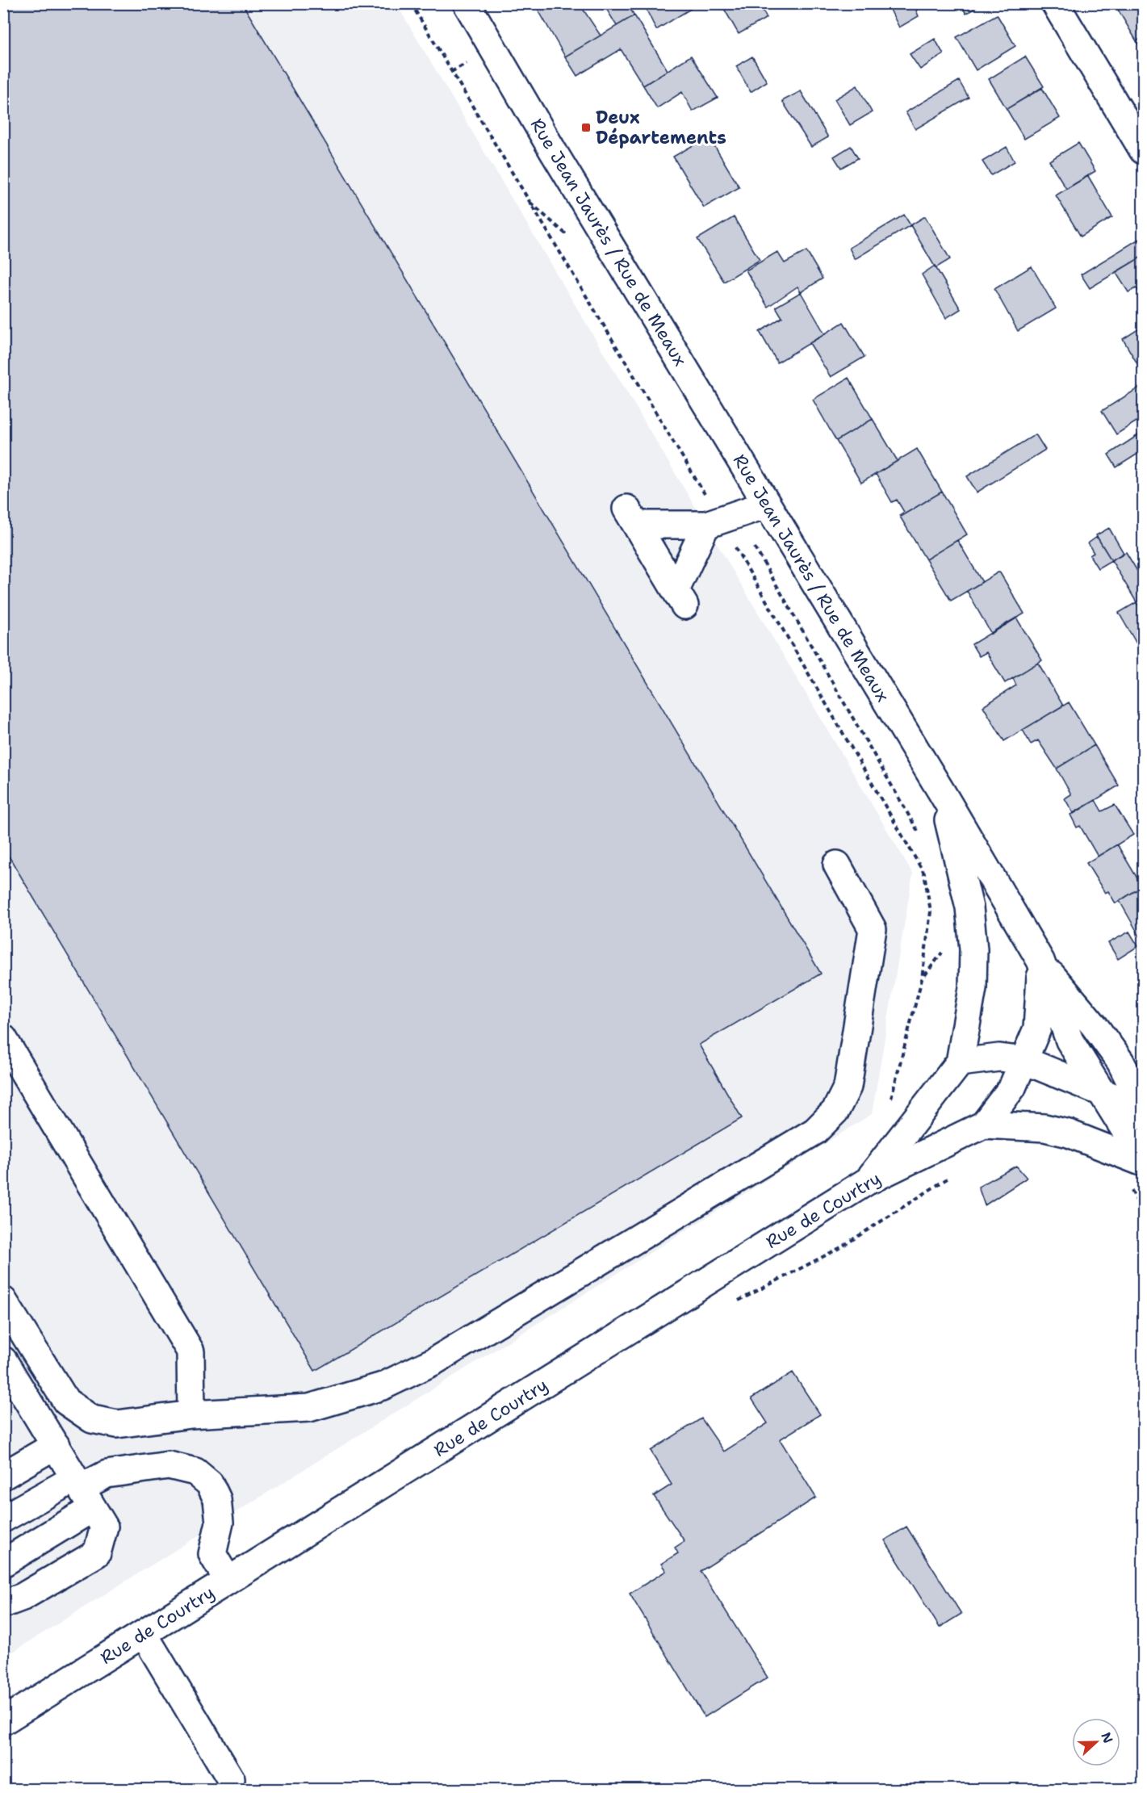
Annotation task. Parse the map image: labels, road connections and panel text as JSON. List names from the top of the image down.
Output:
{
  "streets": {
    "main road": ["Rue Jean Jaurès / Rue de Meaux", "Rue de Courtry"]
  },
  "crossings": [
    ["Rue Jean Jaurès / Rue de Meaux", "Rue de Courtry"]
  ],
  "places": {
    "transit": ["Deux Départements"]
  },
  "north": "right"
}
